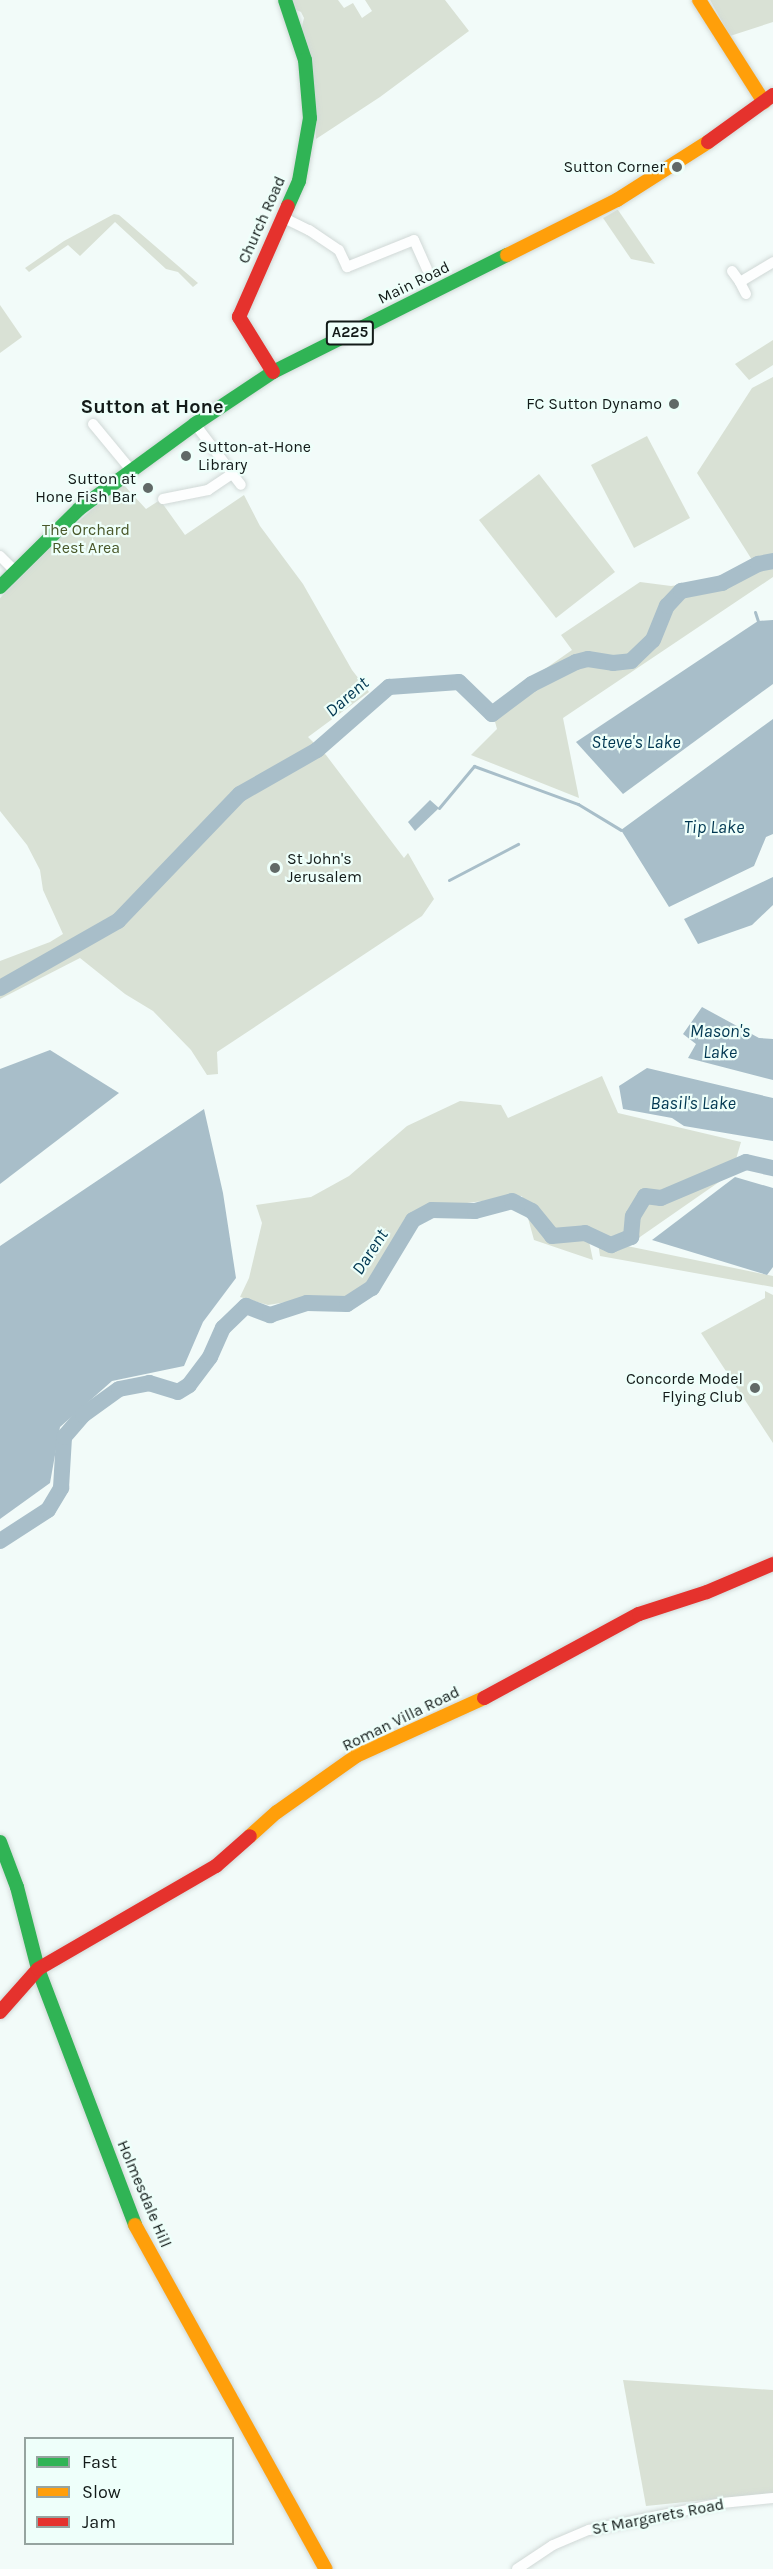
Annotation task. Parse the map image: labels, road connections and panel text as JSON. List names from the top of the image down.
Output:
{
  "streets": {
    "street": [
      "Church Road",
      "Main Road",
      "A225",
      "Roman Villa Road",
      "Holmesdale Hill",
      "St Margarets Road"
    ]
  },
  "crossings": [
    ["Church Road", "Main Road"],
    ["Roman Villa Road", "Holmesdale Hill"]
  ],
  "districts": ["Sutton at Hone"],
  "water": [
    "Darent",
    "Steve's Lake",
    "Tip Lake",
    "Mason's Lake",
    "Basil's Lake"
  ],
  "parks": ["The Orchard Rest Area"],
  "places": [
    "Sutton Corner",
    "FC Sutton Dynamo",
    "Sutton-at-Hone Library",
    "Sutton at Hone Fish Bar",
    "St John's Jerusalem",
    "Concorde Model Flying Club"
  ],
  "legend": ["Fast", "Slow", "Jam"]
}
